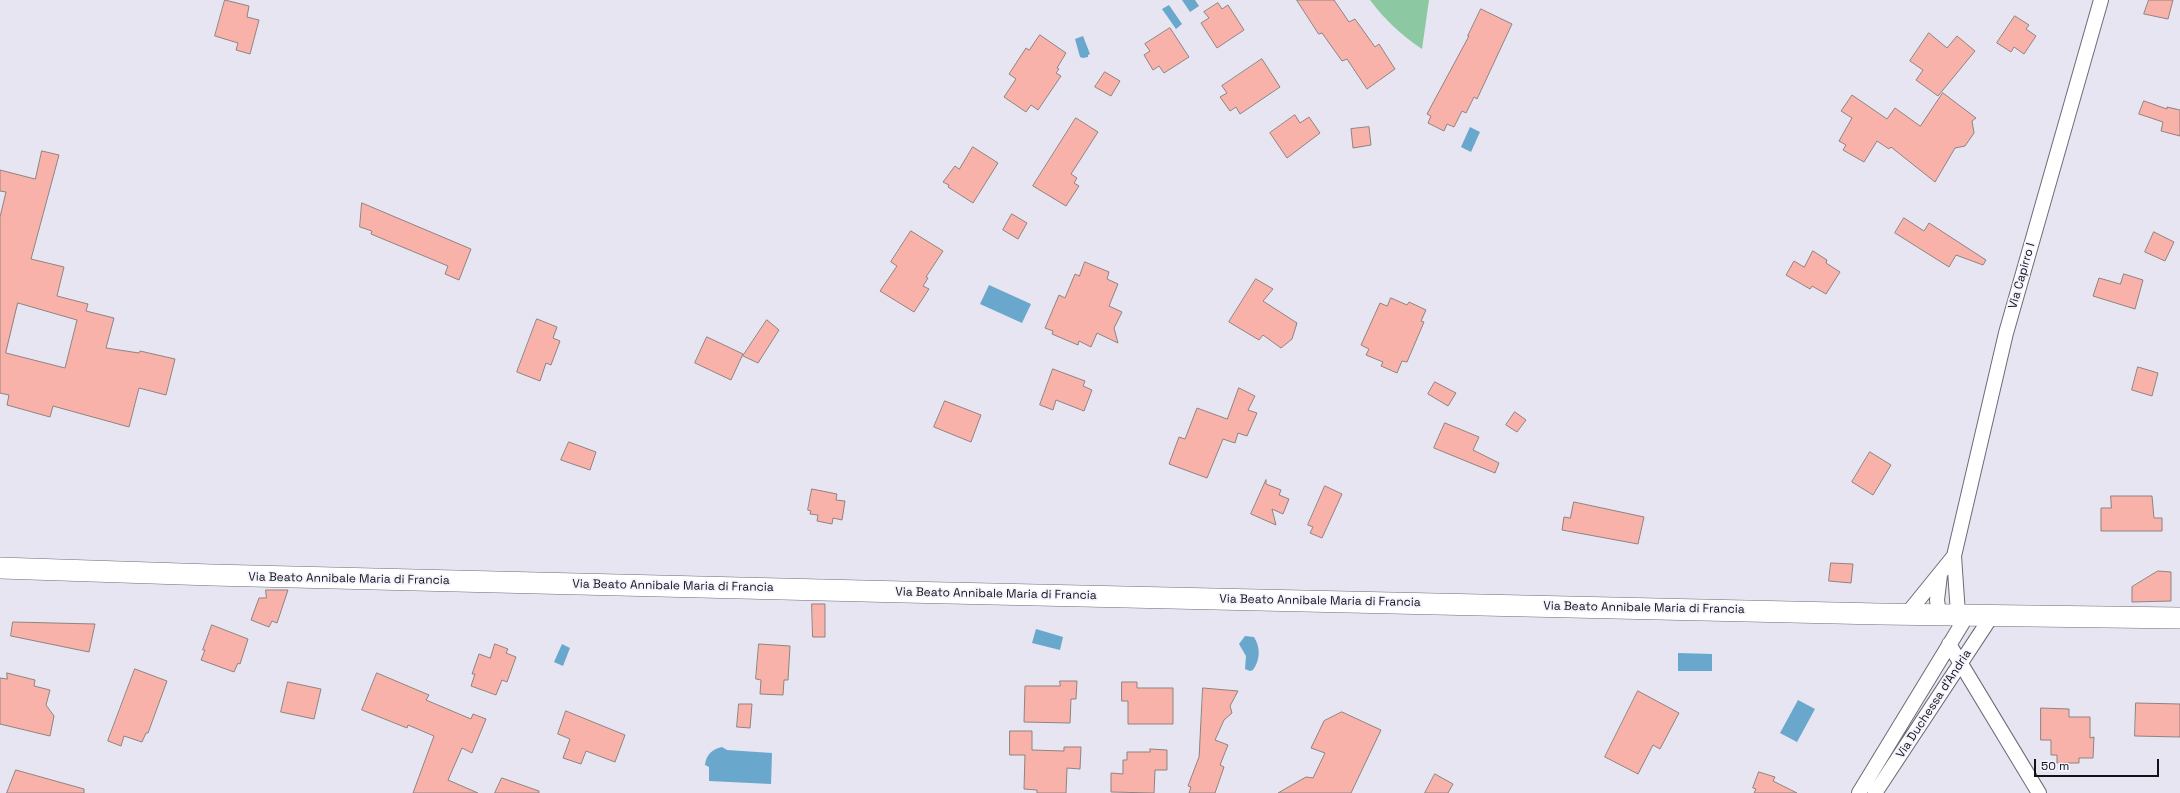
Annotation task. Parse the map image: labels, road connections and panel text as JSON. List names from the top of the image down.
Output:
{
  "streets": {
    "main road": ["Via Beato Annibale Maria di Francia"],
    "street": ["Via Capirro I", "Via Duchessa d'Andria"]
  },
  "crossings": [
    ["Via Capirro I", "Via Beato Annibale Maria di Francia"],
    ["Via Capirro I", "Via Duchessa d'Andria"],
    ["Via Beato Annibale Maria di Francia", "Via Duchessa d'Andria"]
  ],
  "scale_bar": "50 m"
}
